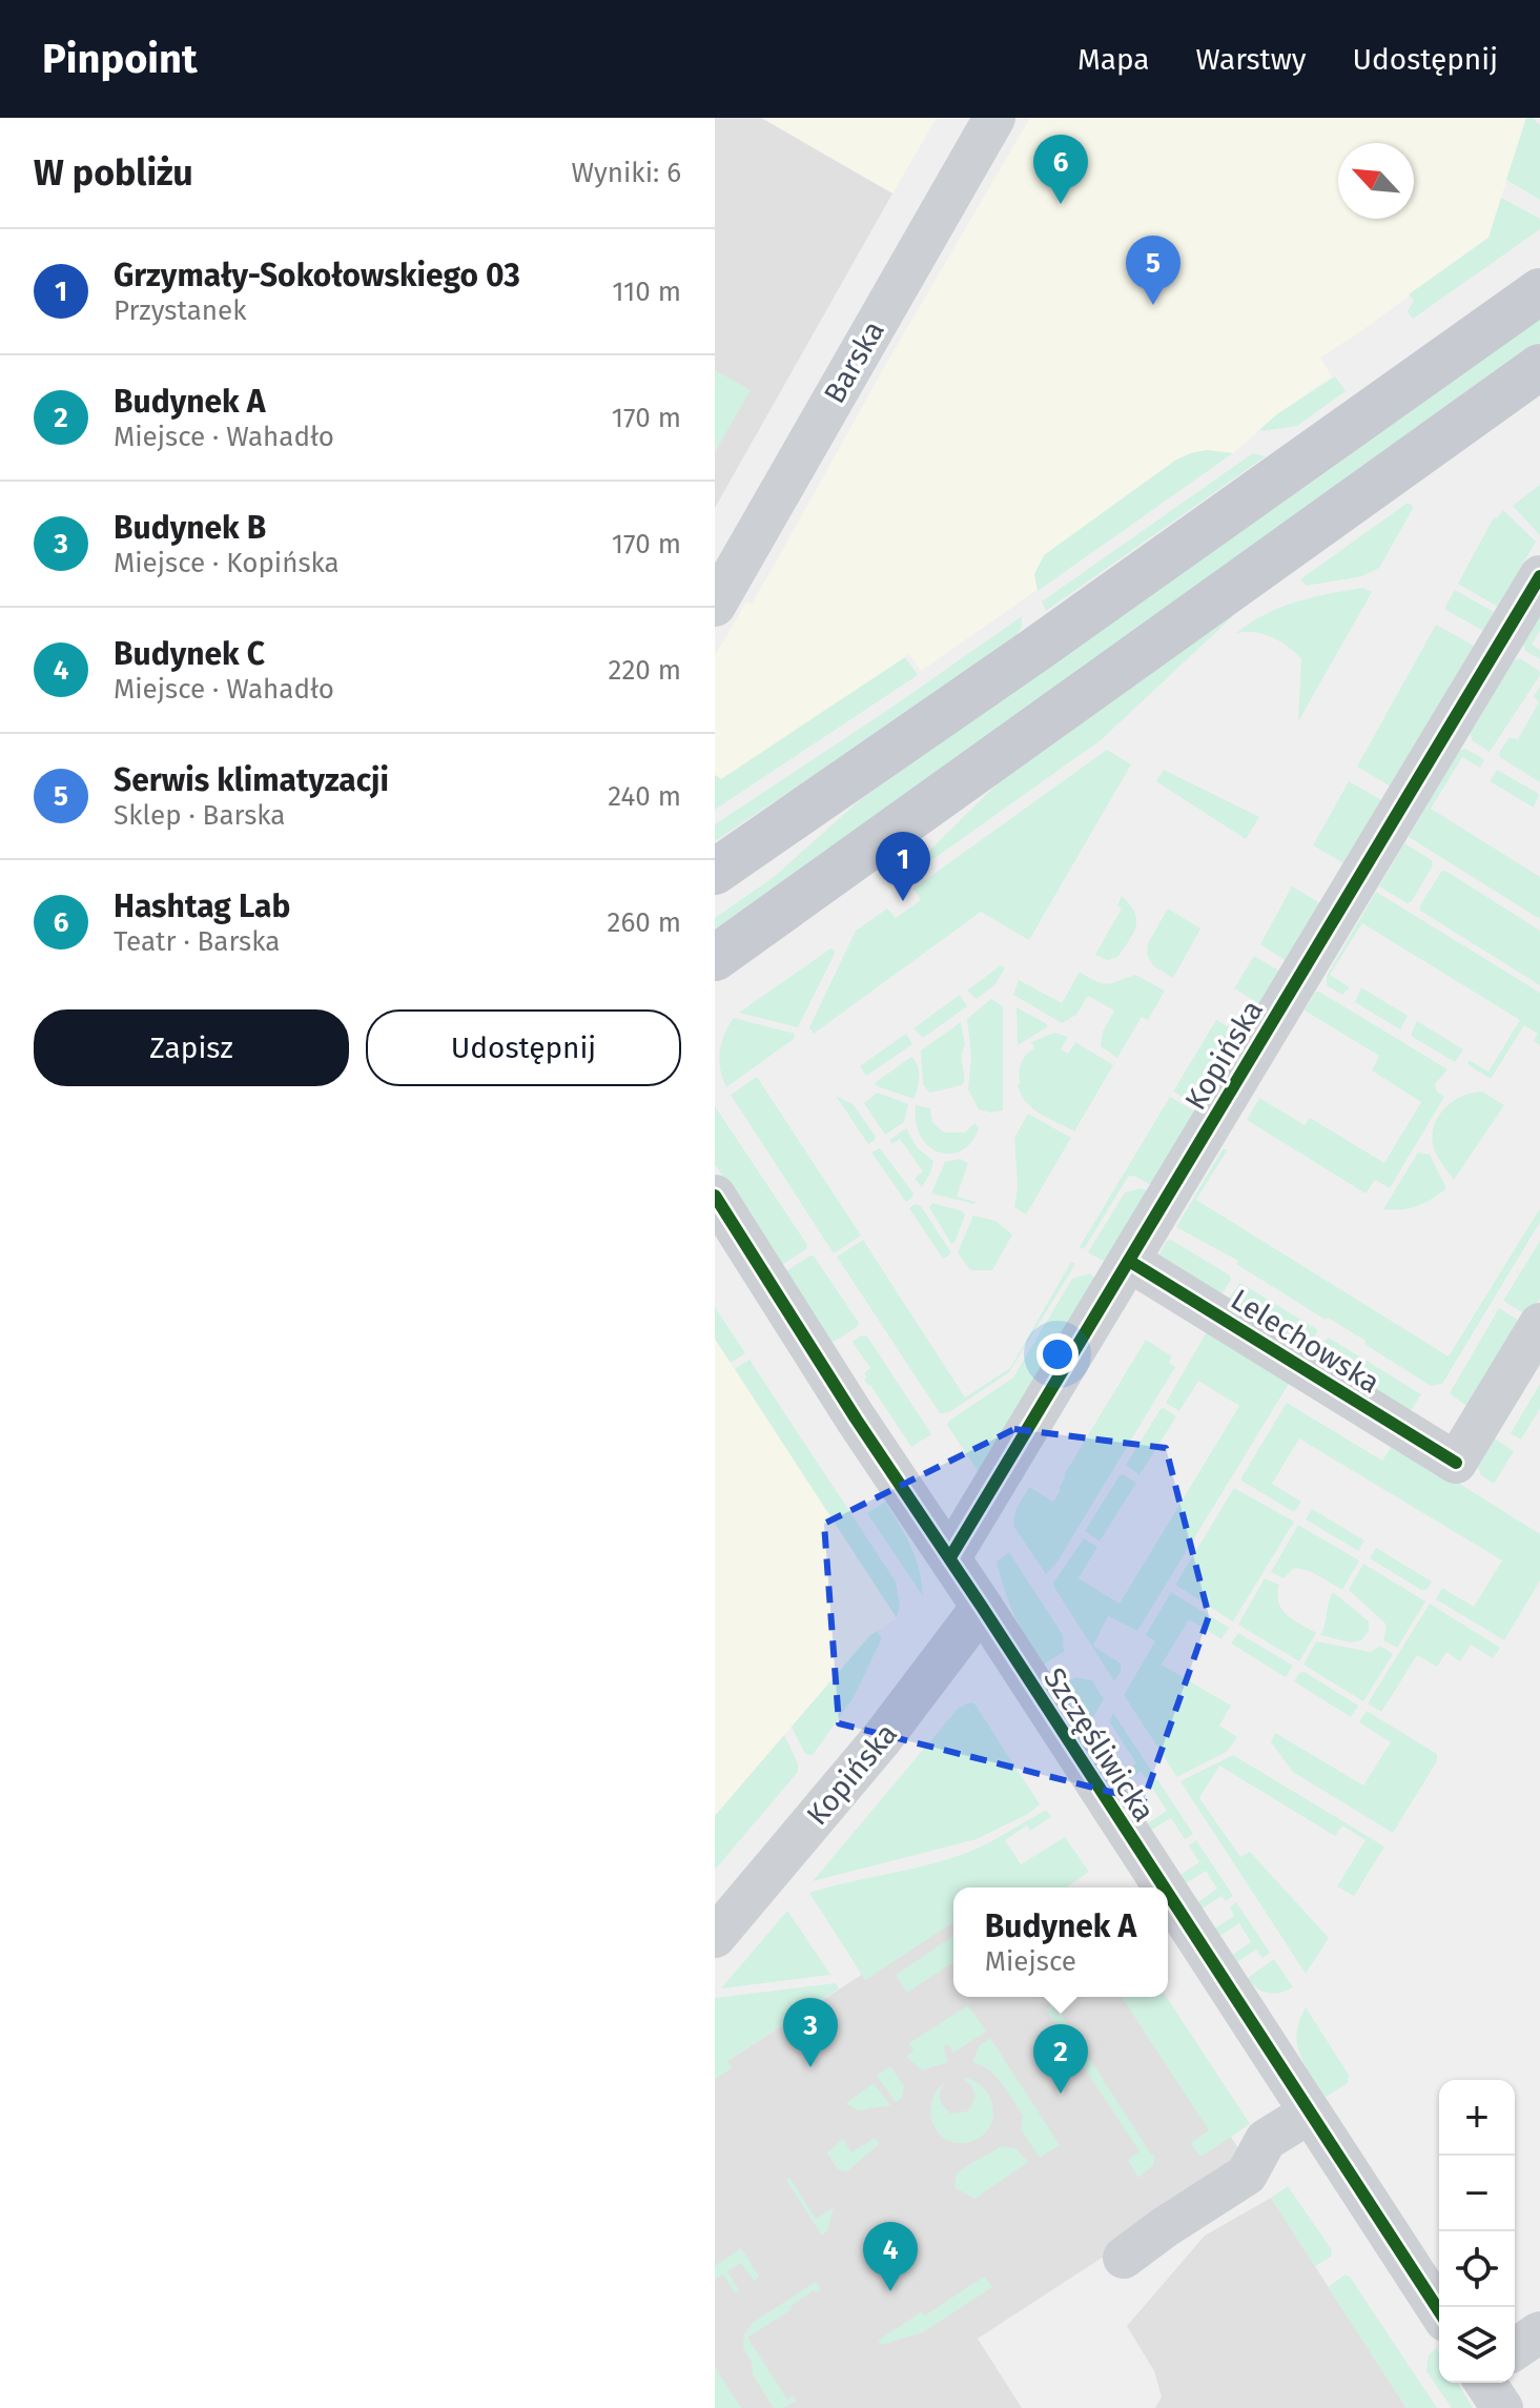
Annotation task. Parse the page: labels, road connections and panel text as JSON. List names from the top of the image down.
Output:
{
  "streets": {
    "street": [
      "Barska",
      "Kopińska",
      "Lelechowska",
      "Szczęśliwicka"
    ]
  },
  "crossings": [
    ["Kopińska", "Lelechowska"],
    ["Kopińska", "Szczęśliwicka"]
  ],
  "north": "top left",
  "page": {
    "header": "Pinpoint",
    "nav": ["Mapa", "Warstwy", "Udostępnij"],
    "heading": ["W pobliżu", "Wyniki: 6"],
    "pins": [
      "6",
      "5",
      "1",
      "3",
      "2",
      "4"
    ],
    "list": [
      {
        "mark": "1",
        "name": "Grzymały-Sokołowskiego 03",
        "note": "Przystanek",
        "value": "110 m"
      },
      {
        "mark": "2",
        "name": "Budynek A",
        "note": "Miejsce · Wahadło",
        "value": "170 m"
      },
      {
        "mark": "3",
        "name": "Budynek B",
        "note": "Miejsce · Kopińska",
        "value": "170 m"
      },
      {
        "mark": "4",
        "name": "Budynek C",
        "note": "Miejsce · Wahadło",
        "value": "220 m"
      },
      {
        "mark": "5",
        "name": "Serwis klimatyzacji",
        "note": "Sklep · Barska",
        "value": "240 m"
      },
      {
        "mark": "6",
        "name": "Hashtag Lab",
        "note": "Teatr · Barska",
        "value": "260 m"
      }
    ],
    "buttons": ["Zapisz", "Udostępnij"],
    "popup": ["Budynek A", "Miejsce"],
    "map_buttons": ["+", "−"]
  }
}
